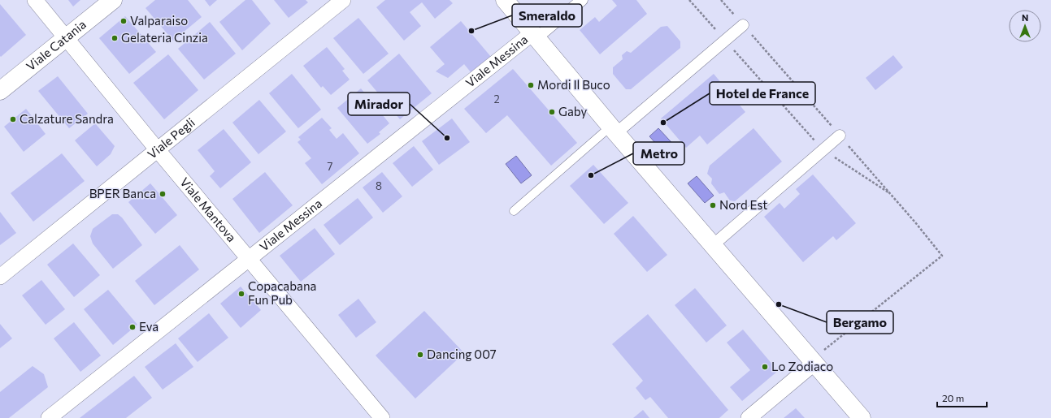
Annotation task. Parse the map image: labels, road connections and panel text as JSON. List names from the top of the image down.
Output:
{
  "streets": {
    "street": [
      "Viale Catania",
      "Viale Messina",
      "Viale Pegli",
      "Viale Mantova"
    ]
  },
  "crossings": [
    ["Viale Catania", "Viale Mantova"],
    ["Viale Messina", "Viale Mantova"],
    ["Viale Pegli", "Viale Mantova"]
  ],
  "places": [
    "Valparaiso",
    "Smeraldo",
    "Gelateria Cinzia",
    "Mordi Il Buco",
    "Gaby",
    "Calzature Sandra",
    "Hotel de France",
    "Mirador",
    "Metro",
    "BPER Banca",
    "Nord Est",
    "Copacabana Fun Pub",
    "Bergamo",
    "Eva",
    "Dancing 007",
    "Lo Zodiaco"
  ],
  "house_numbers": ["2", "7", "8"],
  "scale_bar": "20 m",
  "north": "top"
}
